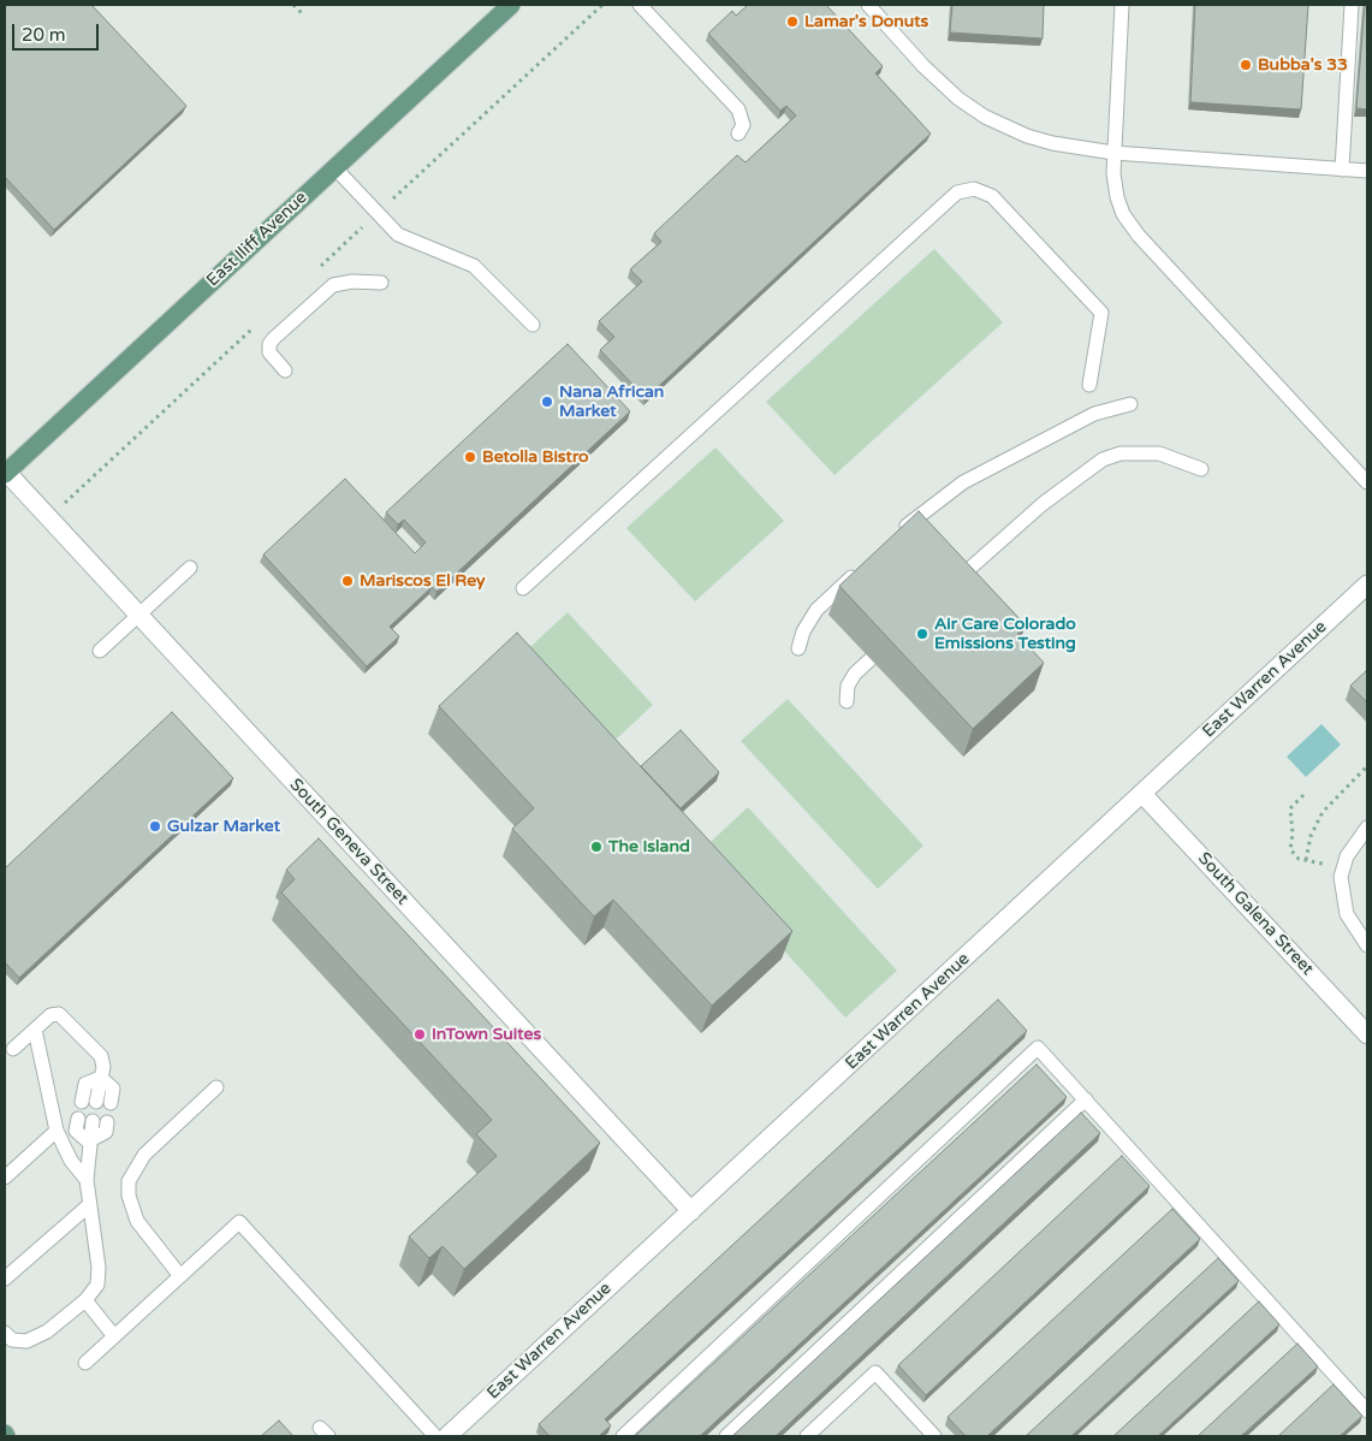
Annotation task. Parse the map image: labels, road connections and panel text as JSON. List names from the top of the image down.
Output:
{
  "streets": {
    "main road": ["East Iliff Avenue"],
    "street": ["East Warren Avenue", "South Geneva Street", "South Galena Street"]
  },
  "crossings": [
    ["East Iliff Avenue", "South Geneva Street"],
    ["East Warren Avenue", "South Geneva Street"],
    ["East Warren Avenue", "South Galena Street"]
  ],
  "places": [
    "Lamar's Donuts",
    "Bubba's 33",
    "Nana African Market",
    "Betolla Bistro",
    "Mariscos El Rey",
    "Air Care Colorado Emissions Testing",
    "Gulzar Market",
    "The Island",
    "InTown Suites"
  ],
  "scale_bar": "20 m"
}
